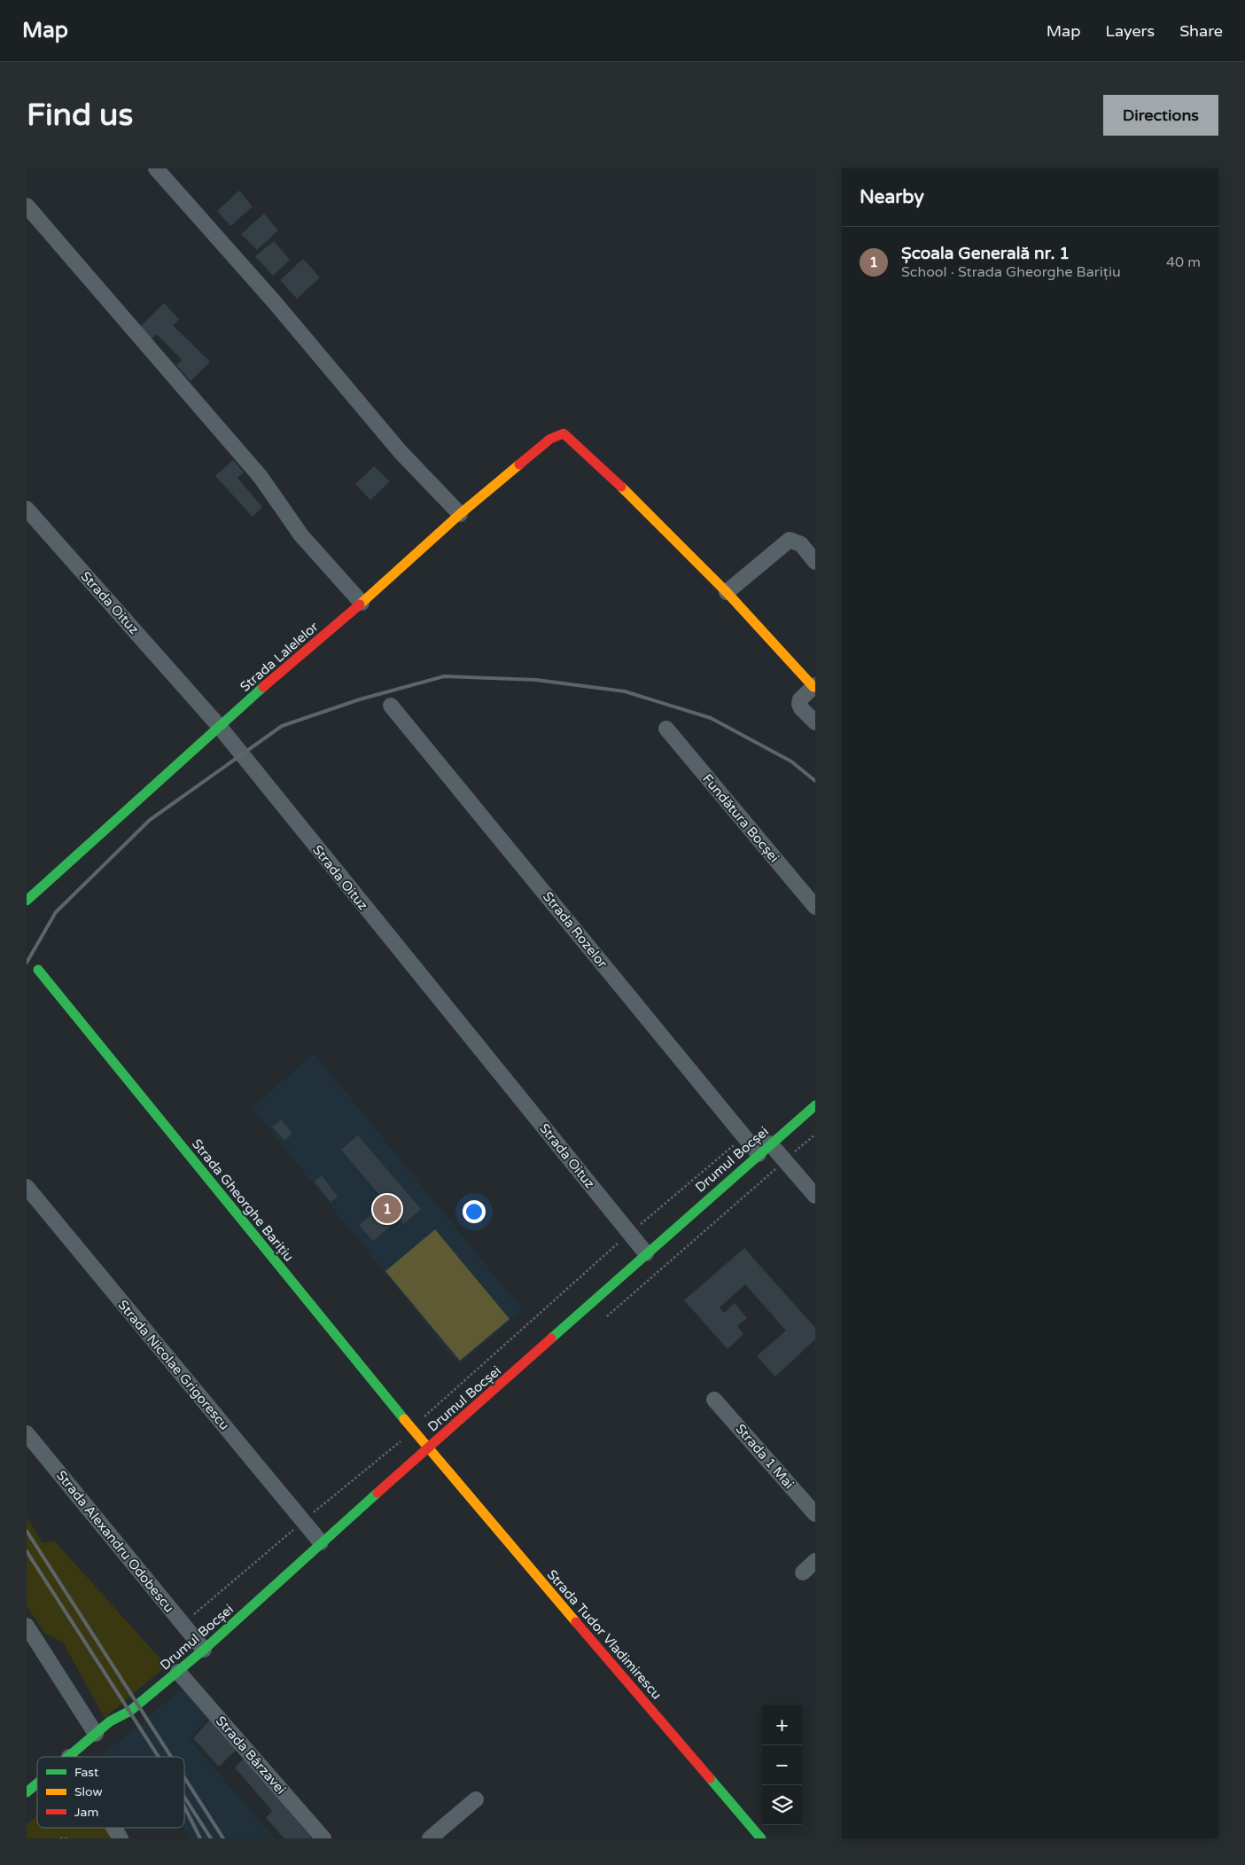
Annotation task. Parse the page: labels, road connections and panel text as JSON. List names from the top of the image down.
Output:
{
  "streets": {
    "street": [
      "Strada Oituz",
      "Strada Lalelelor",
      "Fundătura Bocșei",
      "Strada Rozelor",
      "Drumul Bocșei",
      "Strada Gheorghe Barițiu",
      "Strada Nicolae Grigorescu",
      "Strada 1 Mai",
      "Strada Alexandru Odobescu",
      "Strada Tudor Vladimirescu",
      "Strada Bârzavei"
    ]
  },
  "crossings": [
    ["Strada Oituz", "Strada Lalelelor"],
    ["Strada Oituz", "Drumul Bocșei"],
    ["Strada Rozelor", "Drumul Bocșei"],
    ["Drumul Bocșei", "Strada Gheorghe Barițiu"],
    ["Drumul Bocșei", "Strada Nicolae Grigorescu"],
    ["Drumul Bocșei", "Strada Alexandru Odobescu"],
    ["Drumul Bocșei", "Strada Tudor Vladimirescu"],
    ["Drumul Bocșei", "Strada Bârzavei"],
    ["Strada Gheorghe Barițiu", "Strada Tudor Vladimirescu"]
  ],
  "legend": ["Fast", "Slow", "Jam"],
  "page": {
    "header": "Map",
    "nav": ["Map", "Layers", "Share"],
    "buttons": "Directions",
    "title": "Find us",
    "heading": "Nearby",
    "list": [
      {
        "mark": "1",
        "name": "Școala Generală nr. 1",
        "note": "School · Strada Gheorghe Barițiu",
        "value": "40 m"
      }
    ],
    "pins": "1",
    "map_buttons": ["+", "−"]
  }
}
